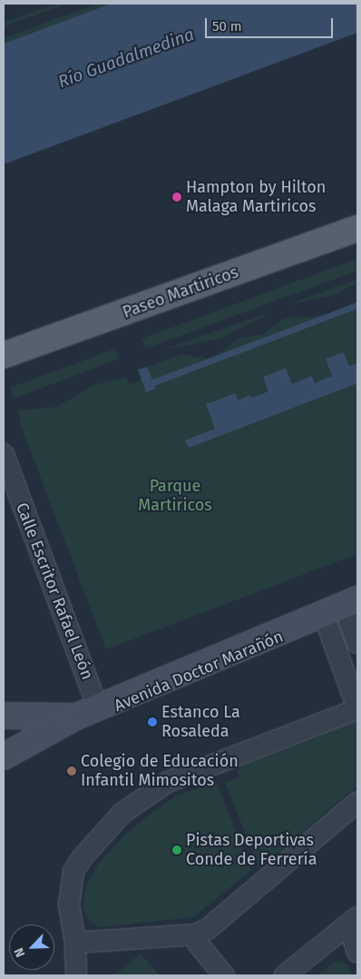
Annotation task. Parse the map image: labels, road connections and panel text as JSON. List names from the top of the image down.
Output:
{
  "streets": {
    "main road": ["Paseo Martiricos", "Avenida Doctor Marañón"],
    "street": ["Calle Escritor Rafael León"]
  },
  "crossings": [
    ["Calle Escritor Rafael León", "Avenida Doctor Marañón"]
  ],
  "water": ["Río Guadalmedina"],
  "parks": ["Parque Martiricos"],
  "places": [
    "Hampton by Hilton Malaga Martiricos",
    "Estanco La Rosaleda",
    "Colegio de Educación Infantil Mimositos",
    "Pistas Deportivas Conde de Ferrería"
  ],
  "scale_bar": "50 m",
  "north": "bottom left"
}
